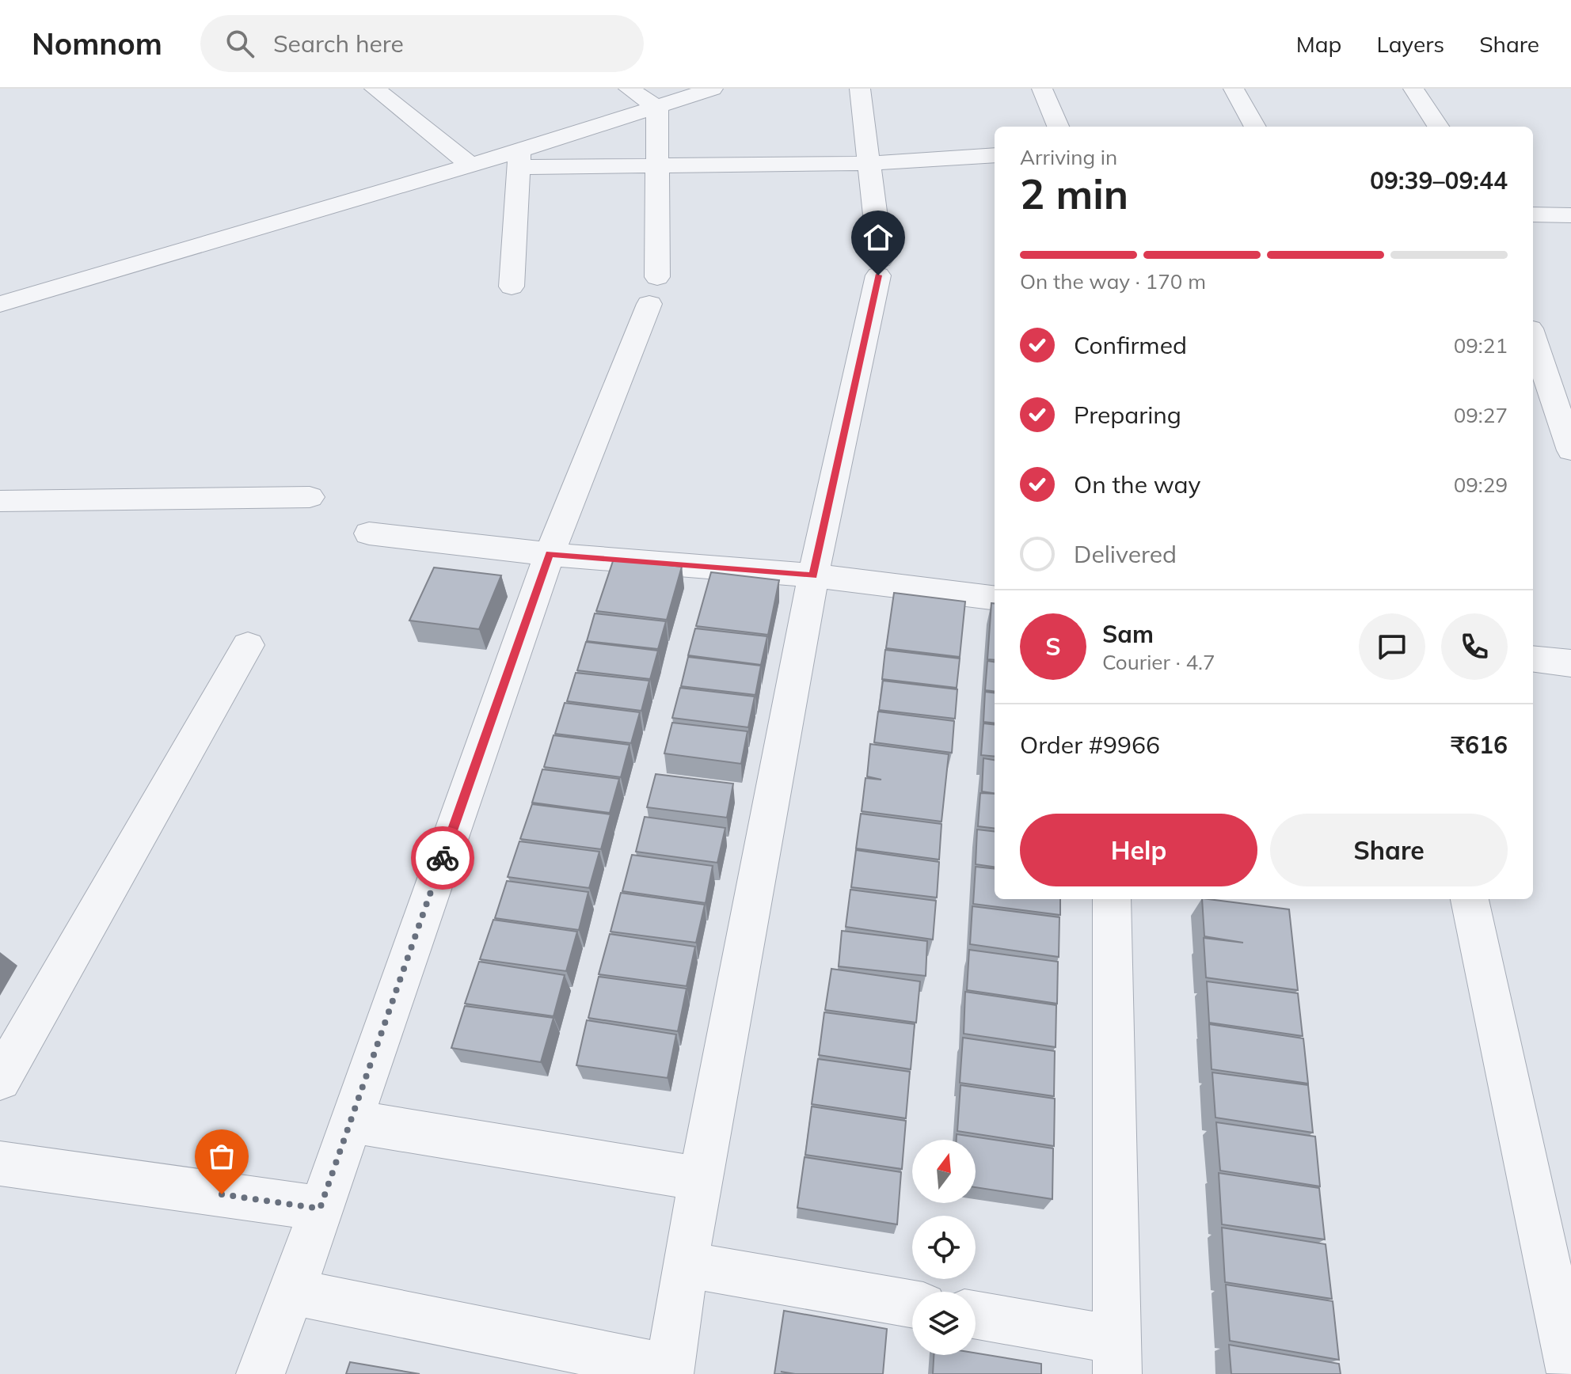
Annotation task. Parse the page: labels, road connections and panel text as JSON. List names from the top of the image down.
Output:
{
  "north": "top",
  "page": {
    "header": "Nomnom",
    "search": "Search here",
    "nav": ["Map", "Layers", "Share"],
    "heading": ["2 min", "Arriving in", "09:39–09:44"],
    "panel": [
      "Sam",
      "Courier · 4.7",
      "Order #9966",
      "₹616"
    ],
    "bar": "On the way · 170 m",
    "list": [
      ["Confirmed", "09:21"],
      ["Preparing", "09:27"],
      ["On the way", "09:29"],
      "Delivered"
    ],
    "round": "S",
    "buttons": ["Help", "Share"]
  }
}
